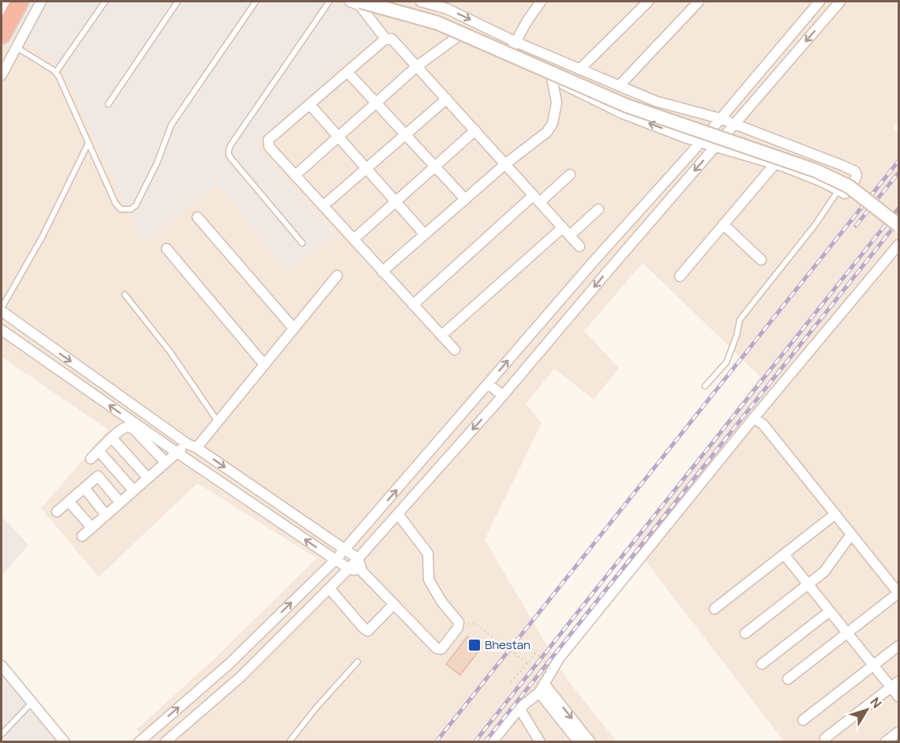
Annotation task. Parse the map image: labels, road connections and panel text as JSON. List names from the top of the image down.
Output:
{
  "places": {
    "transit": ["Bhestan"]
  },
  "north": "top right"
}
